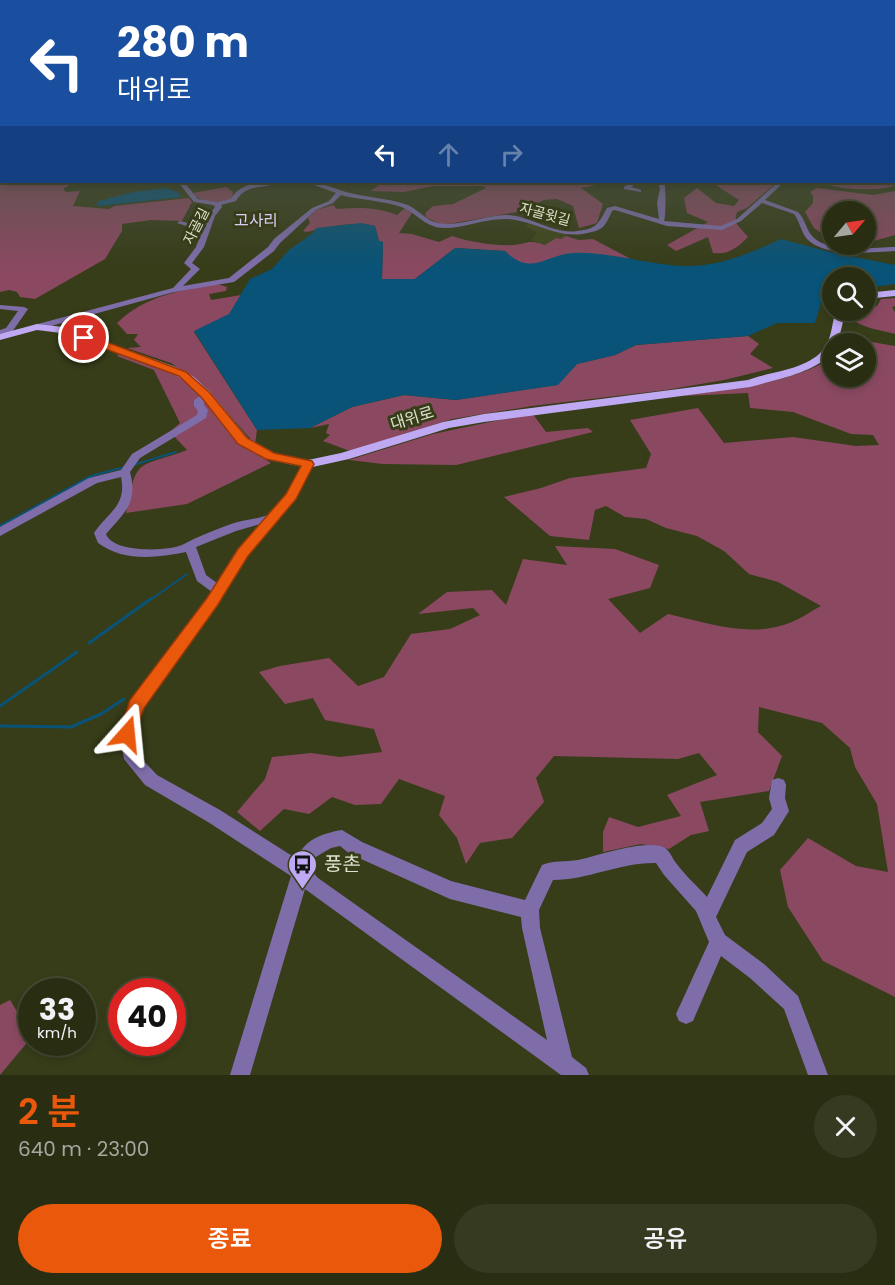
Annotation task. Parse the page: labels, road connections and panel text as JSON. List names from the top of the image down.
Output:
{
  "streets": {
    "main road": ["대위로"],
    "street": ["자골윗길", "자골길"]
  },
  "districts": ["고사리"],
  "places": {
    "bus stop": ["풍촌"]
  },
  "north": "top right",
  "page": {
    "turn": ["280 m", "대위로"],
    "speed": "33 km/h",
    "limit": "40",
    "heading": ["2 분", "640 m · 23:00"],
    "buttons": ["종료", "공유"]
  }
}
